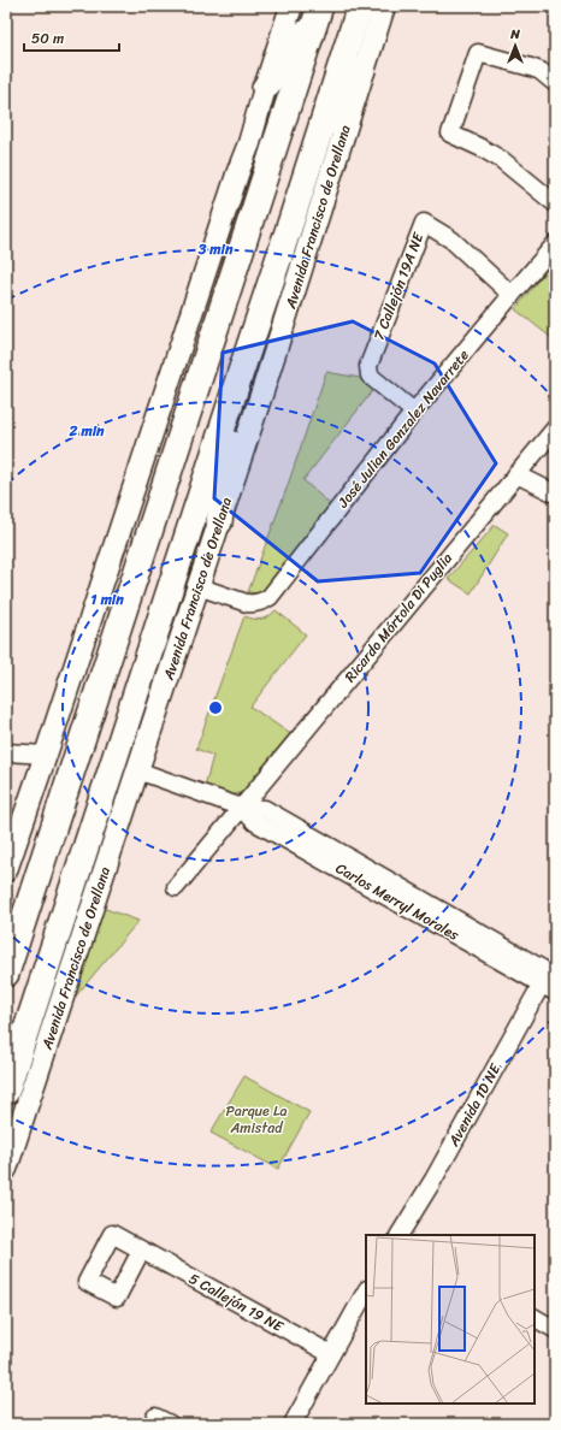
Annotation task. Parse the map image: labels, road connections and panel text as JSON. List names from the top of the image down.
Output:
{
  "streets": {
    "highway": ["Avenida Francisco de Orellana"],
    "street": [
      "7 Callejón 19A NE",
      "José Julian Gonzalez Navarrete",
      "Ricardo Mórtola Di Puglia",
      "Carlos Merryl Morales",
      "Avenida 1D NE",
      "5 Callejón 19 NE"
    ]
  },
  "crossings": [
    ["Avenida Francisco de Orellana", "José Julian Gonzalez Navarrete"],
    ["Avenida Francisco de Orellana", "Carlos Merryl Morales"],
    ["7 Callejón 19A NE", "José Julian Gonzalez Navarrete"],
    ["Ricardo Mórtola Di Puglia", "Carlos Merryl Morales"],
    ["Carlos Merryl Morales", "Avenida 1D NE"]
  ],
  "parks": ["Parque La Amistad"],
  "scale_bar": "50 m",
  "north": "top",
  "rings": ["3 min", "2 min", "1 min"]
}
